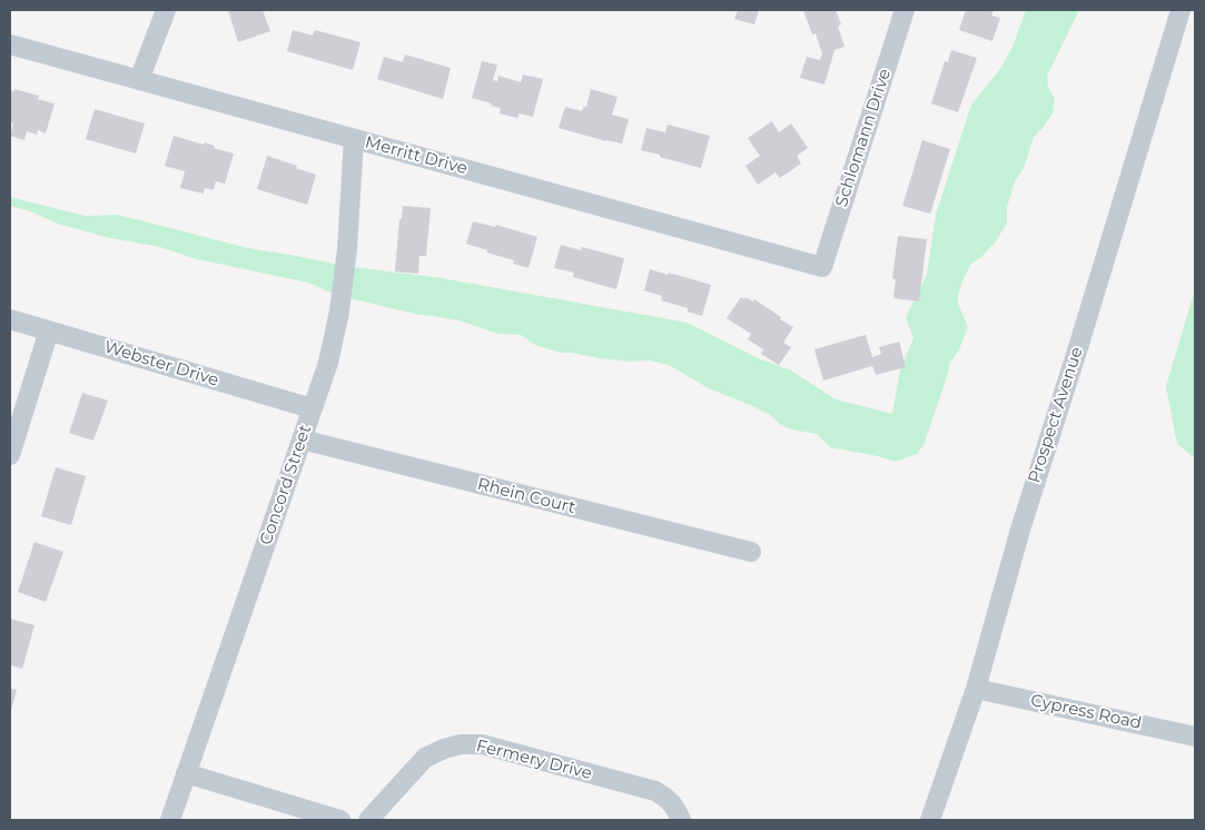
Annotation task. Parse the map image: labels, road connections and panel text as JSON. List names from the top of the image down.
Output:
{
  "streets": {
    "street": [
      "Schlomann Drive",
      "Merritt Drive",
      "Webster Drive",
      "Prospect Avenue",
      "Concord Street",
      "Rhein Court",
      "Cypress Road",
      "Fermery Drive"
    ]
  },
  "crossings": [
    ["Schlomann Drive", "Merritt Drive"],
    ["Merritt Drive", "Concord Street"],
    ["Webster Drive", "Concord Street"],
    ["Prospect Avenue", "Cypress Road"],
    ["Concord Street", "Rhein Court"]
  ]
}
